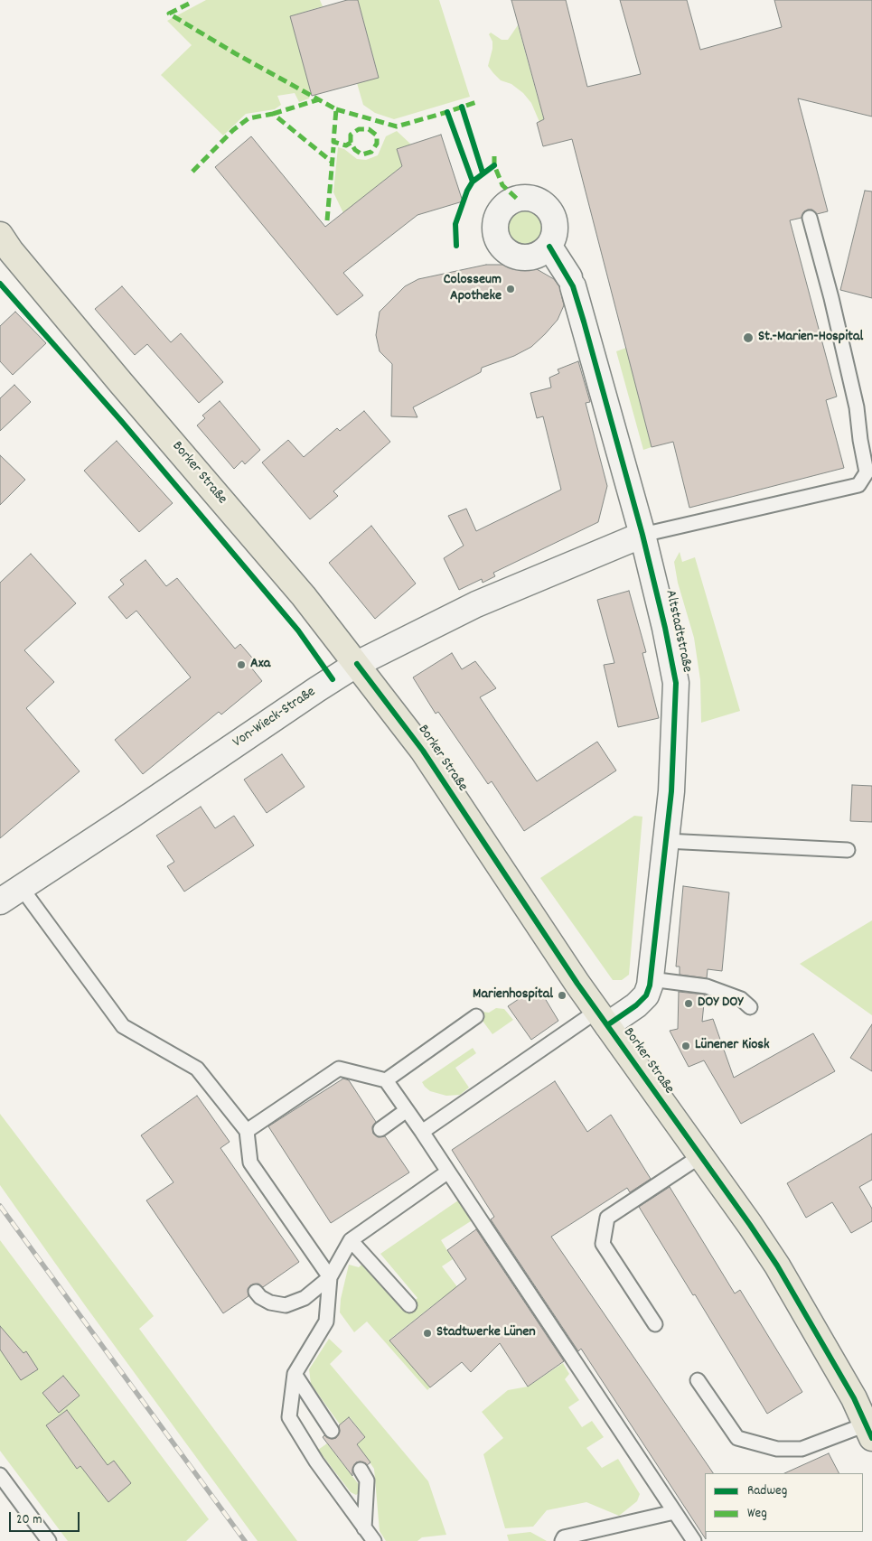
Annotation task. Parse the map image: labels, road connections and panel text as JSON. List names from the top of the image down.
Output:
{
  "streets": {
    "main road": ["Borker Straße"],
    "street": ["Altstadtstraße", "Von-Wieck-Straße"]
  },
  "crossings": [
    ["Borker Straße", "Altstadtstraße"],
    ["Borker Straße", "Von-Wieck-Straße"],
    ["Altstadtstraße", "Von-Wieck-Straße"]
  ],
  "places": [
    "Colosseum Apotheke",
    "St.-Marien-Hospital",
    "Axa",
    "Marienhospital",
    "DOY DOY",
    "Lünener Kiosk",
    "Stadtwerke Lünen"
  ],
  "legend": ["Radweg", "Weg"],
  "scale_bar": "20 m"
}
